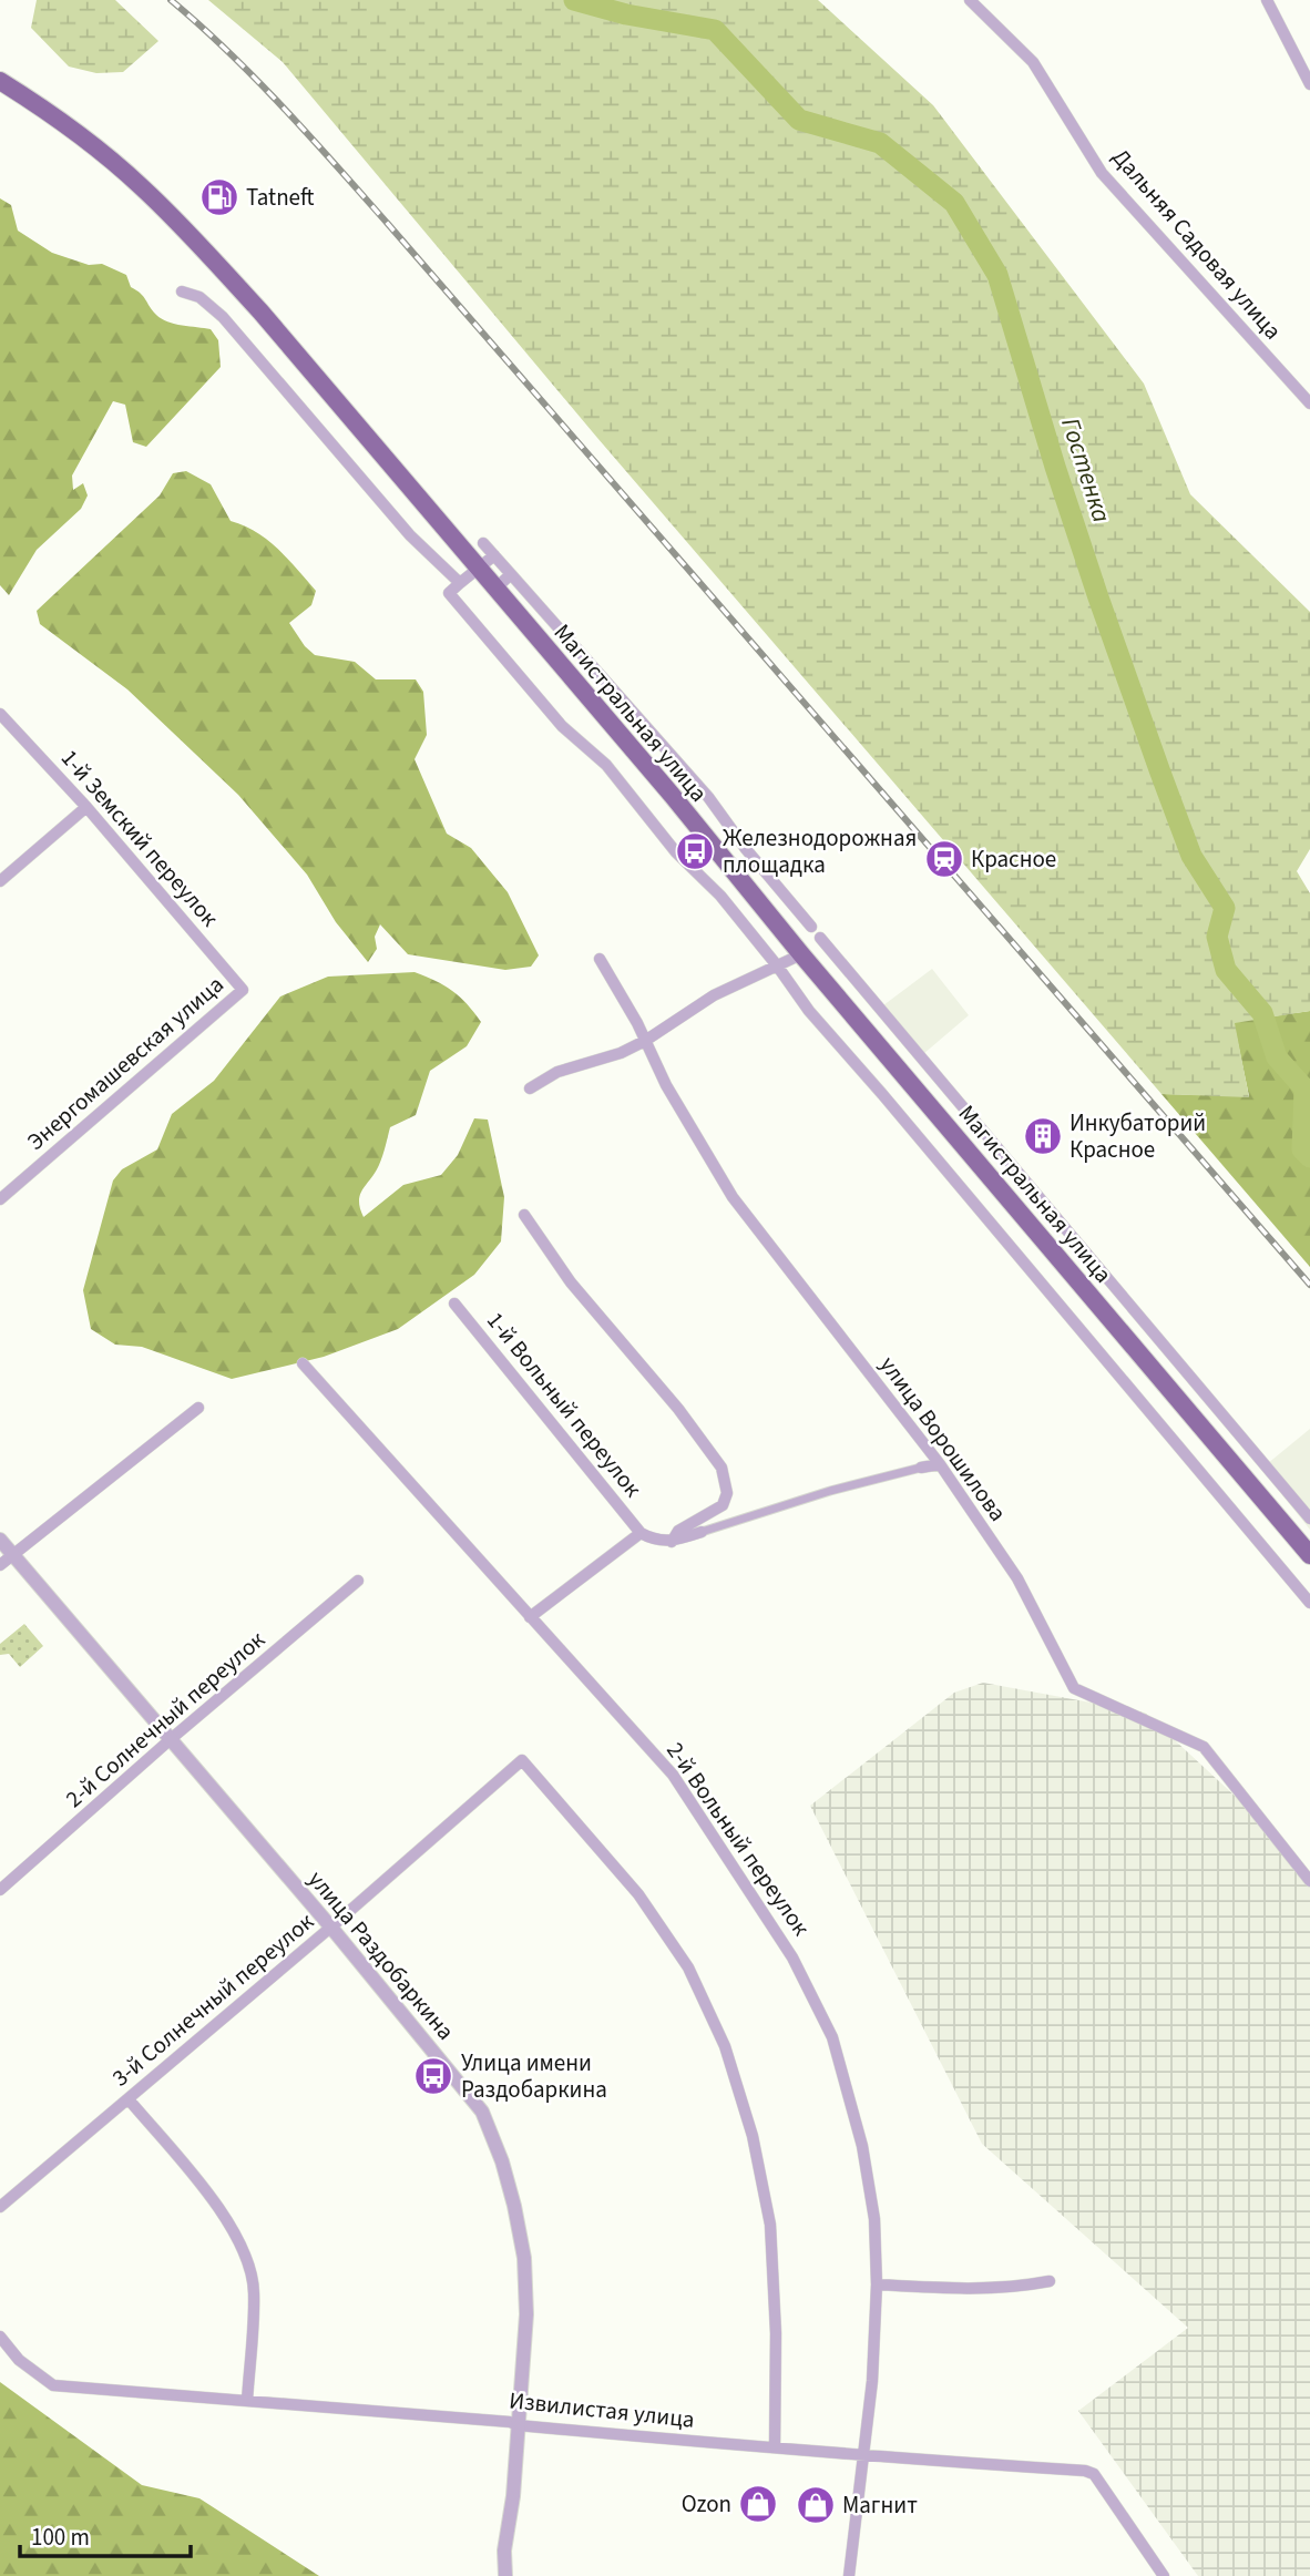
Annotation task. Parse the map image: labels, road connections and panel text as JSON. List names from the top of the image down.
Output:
{
  "streets": {
    "main road": ["Магистральная улица"],
    "street": [
      "Дальняя Садовая улица",
      "1-й Земский переулок",
      "Энергомашевская улица",
      "1-й Вольный переулок",
      "улица Ворошилова",
      "2-й Солнечный переулок",
      "2-й Вольный переулок",
      "улица Раздобаркина",
      "3-й Солнечный переулок",
      "Извилистая улица"
    ]
  },
  "crossings": [
    ["1-й Земский переулок", "Энергомашевская улица"],
    ["2-й Солнечный переулок", "улица Раздобаркина"],
    ["2-й Вольный переулок", "Извилистая улица"],
    ["улица Раздобаркина", "3-й Солнечный переулок"],
    ["улица Раздобаркина", "Извилистая улица"],
    ["3-й Солнечный переулок", "Извилистая улица"]
  ],
  "water": ["Гостенка"],
  "places": {
    "fuel station": ["Tatneft"],
    "bus stop": ["Железнодорожная площадка", "Улица имени Раздобаркина"],
    "station": ["Красное"],
    "building": ["Инкубаторий Красное"],
    "shop": ["Ozon", "Магнит"]
  },
  "scale_bar": "100 m"
}
